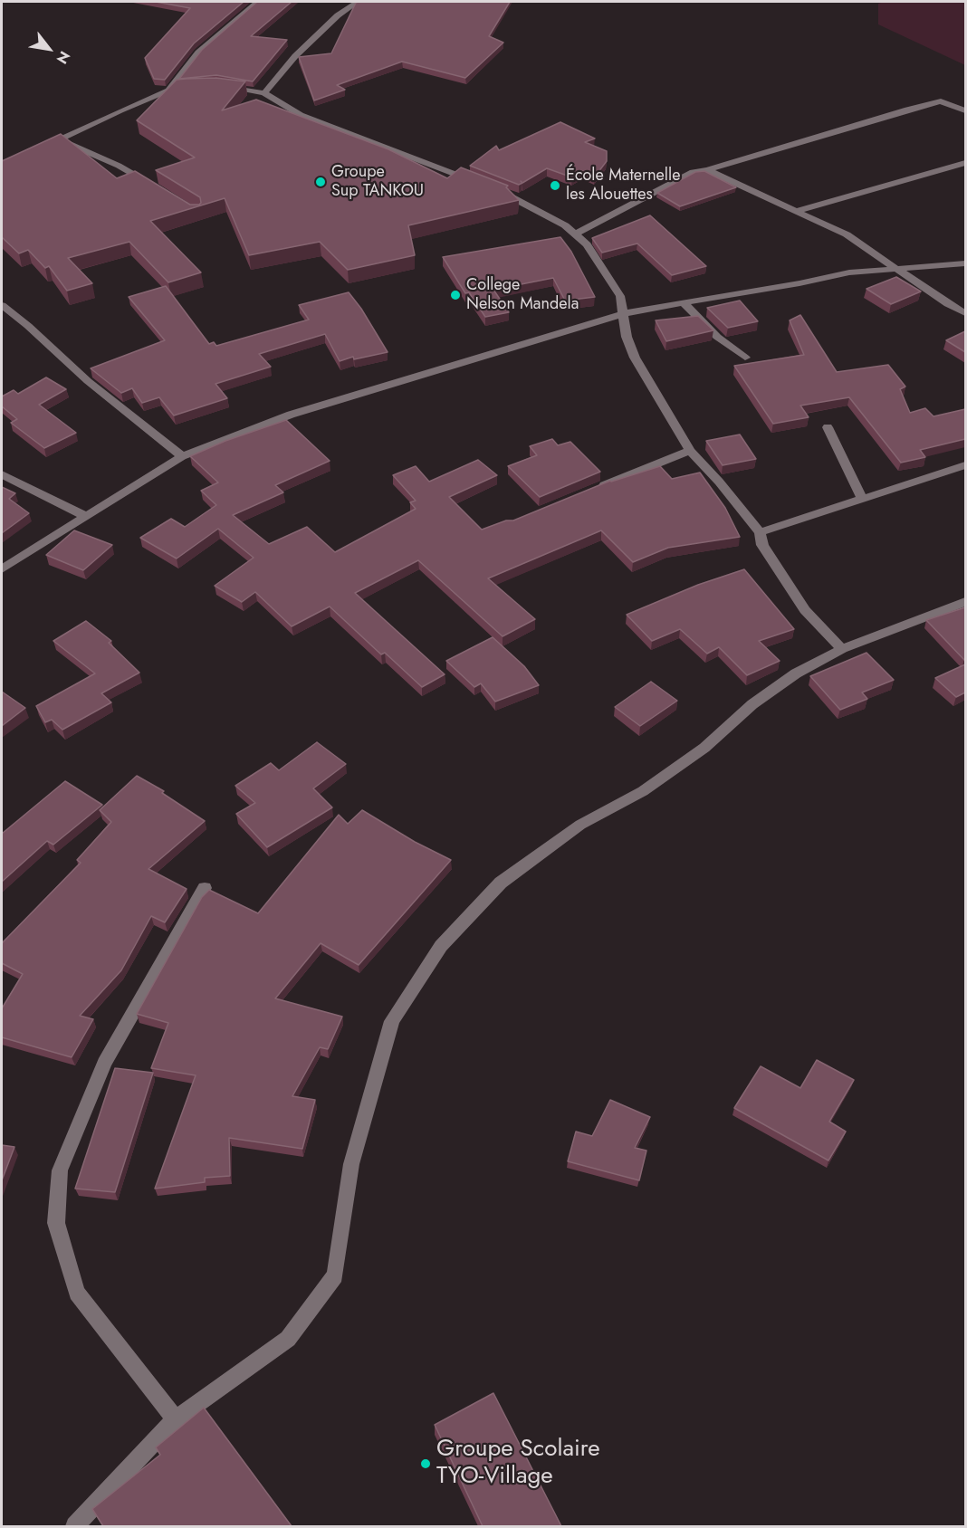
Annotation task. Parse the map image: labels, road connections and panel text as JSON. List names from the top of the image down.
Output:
{
  "places": [
    "Groupe Sup TANKOU",
    "École Maternelle les Alouettes",
    "College Nelson Mandela",
    "Groupe Scolaire TYO-Village"
  ],
  "north": "bottom right"
}
